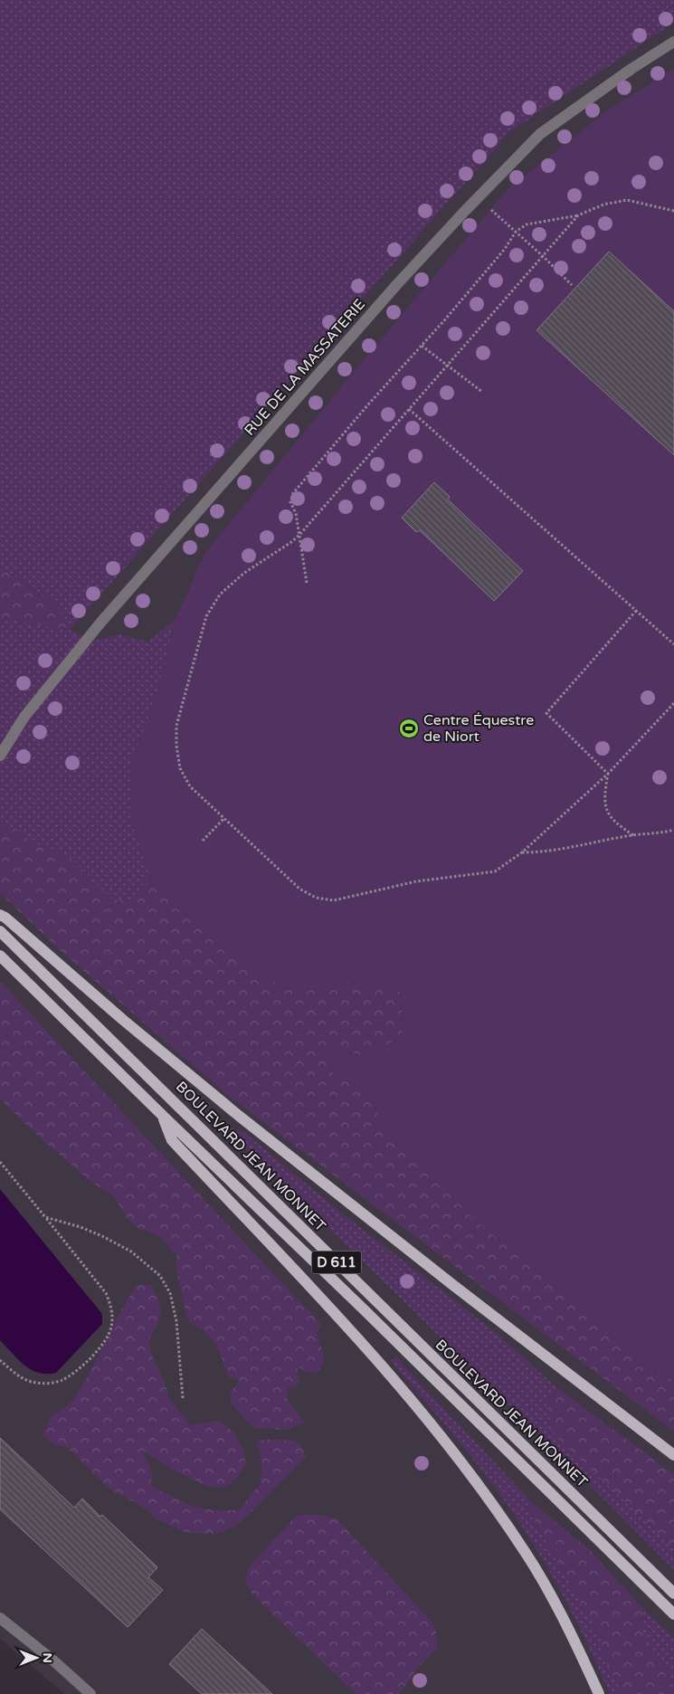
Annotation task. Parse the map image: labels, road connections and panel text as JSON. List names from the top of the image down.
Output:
{
  "streets": {
    "main road": ["BOULEVARD JEAN MONNET", "D 611"],
    "street": ["RUE DE LA MASSATERIE"]
  },
  "places": {
    "sports": ["Centre Équestre de Niort"]
  },
  "north": "right"
}
